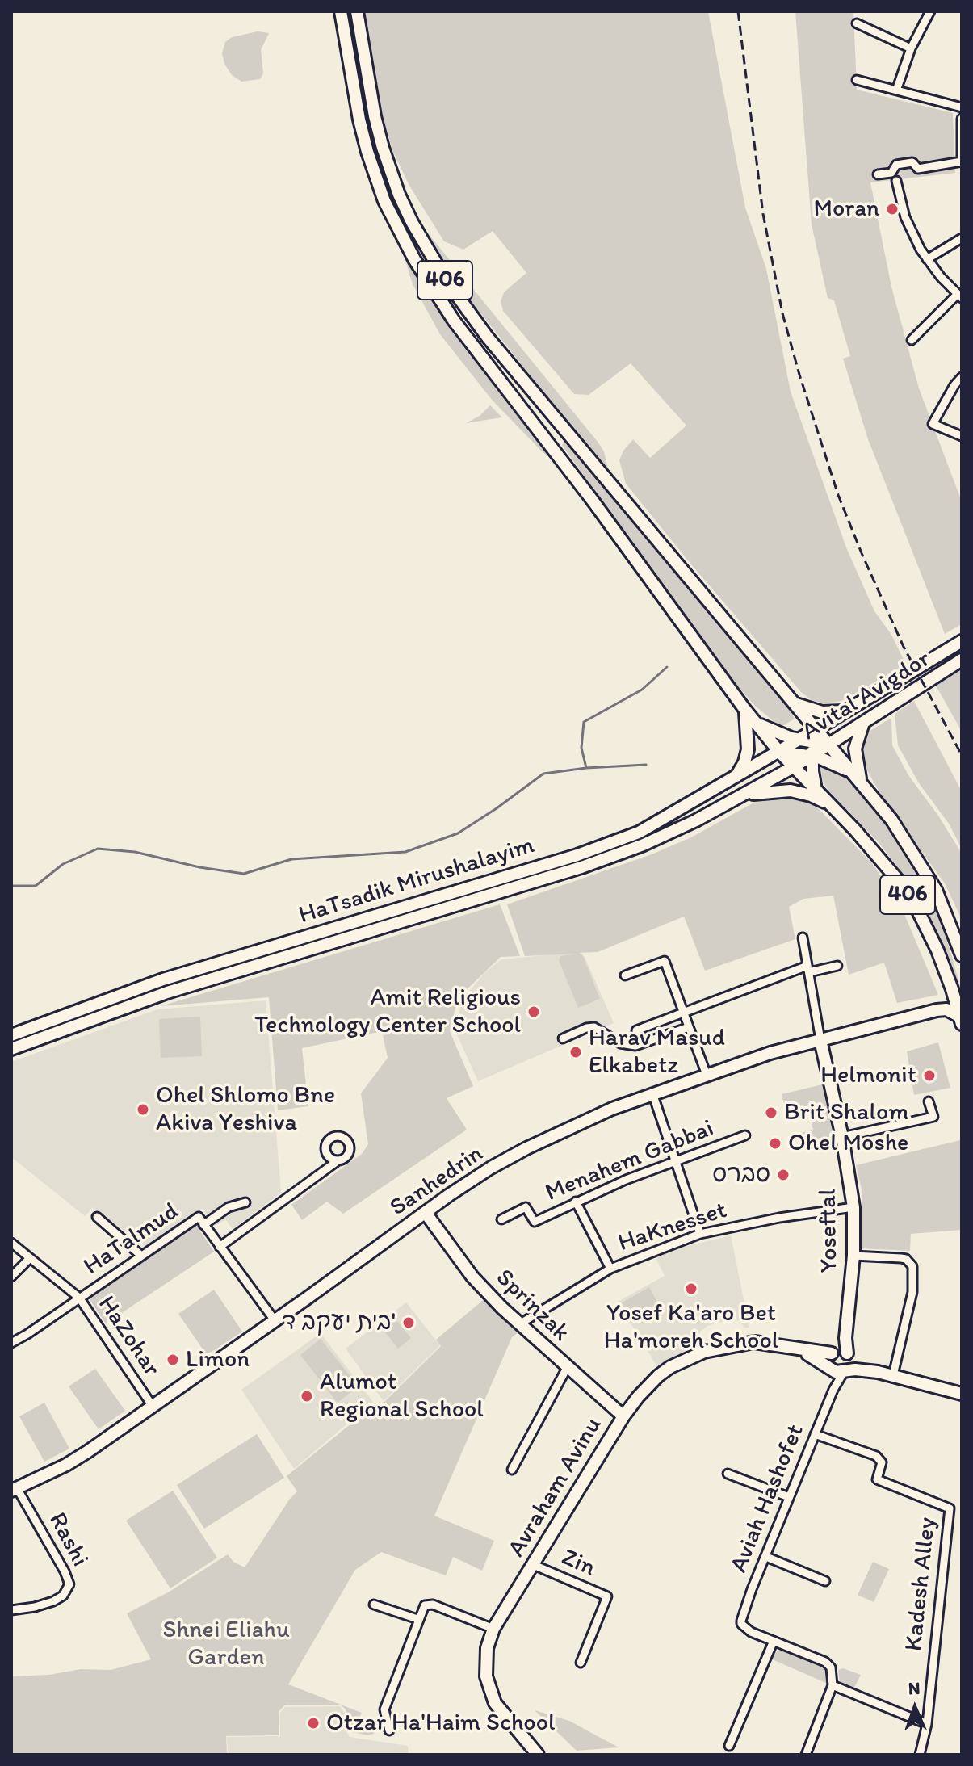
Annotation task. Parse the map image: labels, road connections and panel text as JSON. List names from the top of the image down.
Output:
{
  "streets": {
    "main road": [
      "406",
      "Avital Avigdor",
      "HaTsadik Mirushalayim",
      "Sanhedrin",
      "Yoseftal",
      "Sprinzak",
      "Avraham Avinu"
    ],
    "street": [
      "Menahem Gabbai",
      "HaKnesset",
      "HaTalmud",
      "HaZohar",
      "Aviah Hashofet",
      "Rashi",
      "Zin",
      "Kadesh Alley"
    ]
  },
  "crossings": [
    ["406", "Avital Avigdor"],
    ["406", "HaTsadik Mirushalayim"],
    ["406", "Sanhedrin"],
    ["Avital Avigdor", "HaTsadik Mirushalayim"],
    ["Sanhedrin", "Yoseftal"],
    ["Sanhedrin", "HaTalmud"],
    ["Sanhedrin", "Sprinzak"],
    ["Sanhedrin", "HaZohar"],
    ["Sanhedrin", "Rashi"],
    ["HaKnesset", "Yoseftal"],
    ["HaKnesset", "Sprinzak"],
    ["Yoseftal", "Avraham Avinu"],
    ["HaTalmud", "HaZohar"],
    ["Sprinzak", "Avraham Avinu"],
    ["Avraham Avinu", "Aviah Hashofet"],
    ["Avraham Avinu", "Zin"],
    ["Aviah Hashofet", "Kadesh Alley"]
  ],
  "parks": ["Shnei Eliahu Garden"],
  "places": [
    "Moran",
    "Amit Religious Technology Center School",
    "Harav Masud Elkabetz",
    "Helmonit",
    "Ohel Shlomo Bne Akiva Yeshiva",
    "Brit Shalom",
    "Ohel Moshe",
    "סברס",
    "Yosef Ka'aro Bet Ha'moreh School",
    "בית יעקב ד'",
    "Limon",
    "Alumot Regional School",
    "Otzar Ha'Haim School"
  ],
  "north": "top"
}
